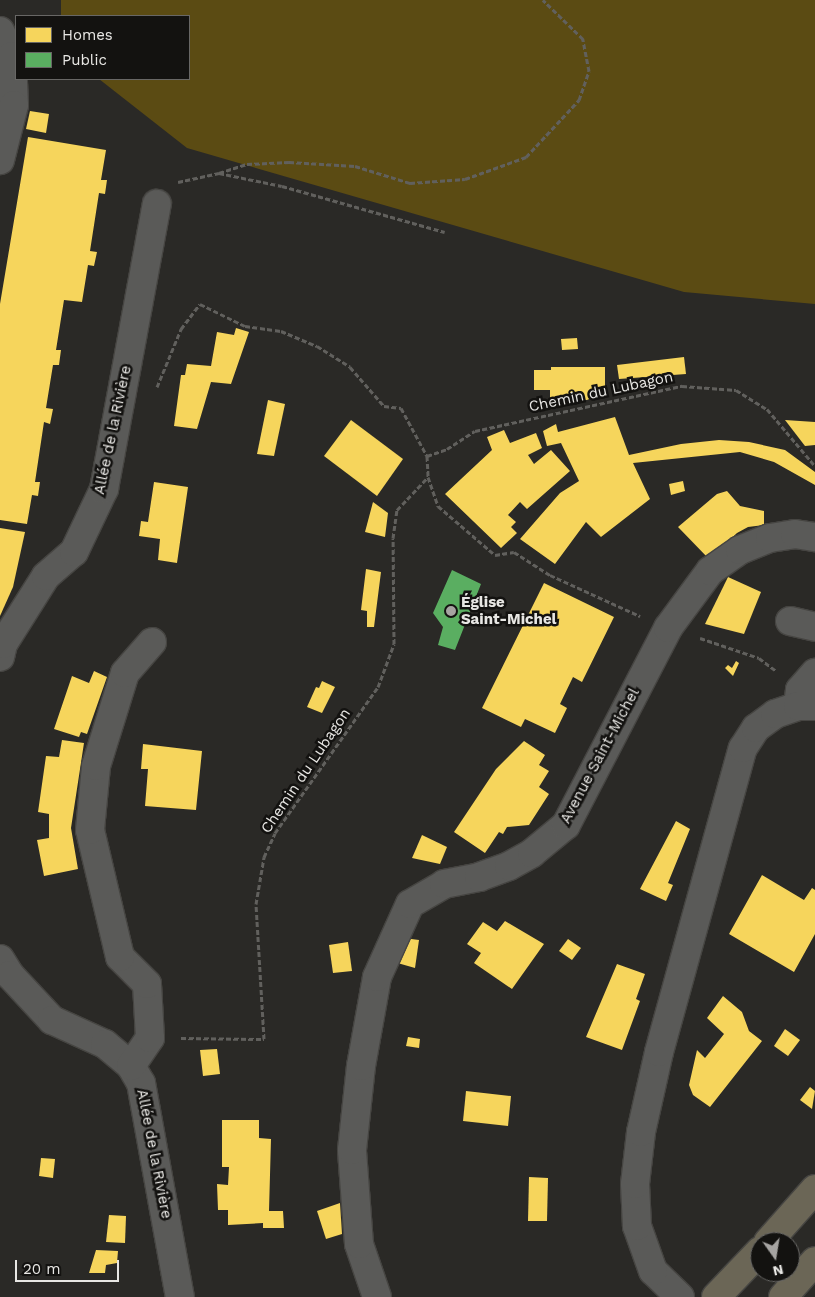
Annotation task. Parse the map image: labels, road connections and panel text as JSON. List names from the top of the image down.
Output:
{
  "streets": {
    "street": ["Allée de la Rivière", "Avenue Saint-Michel"],
    "path": ["Chemin du Lubagon"]
  },
  "places": ["Église Saint-Michel"],
  "legend": ["Homes", "Public"],
  "scale_bar": "20 m",
  "north": "bottom"
}
